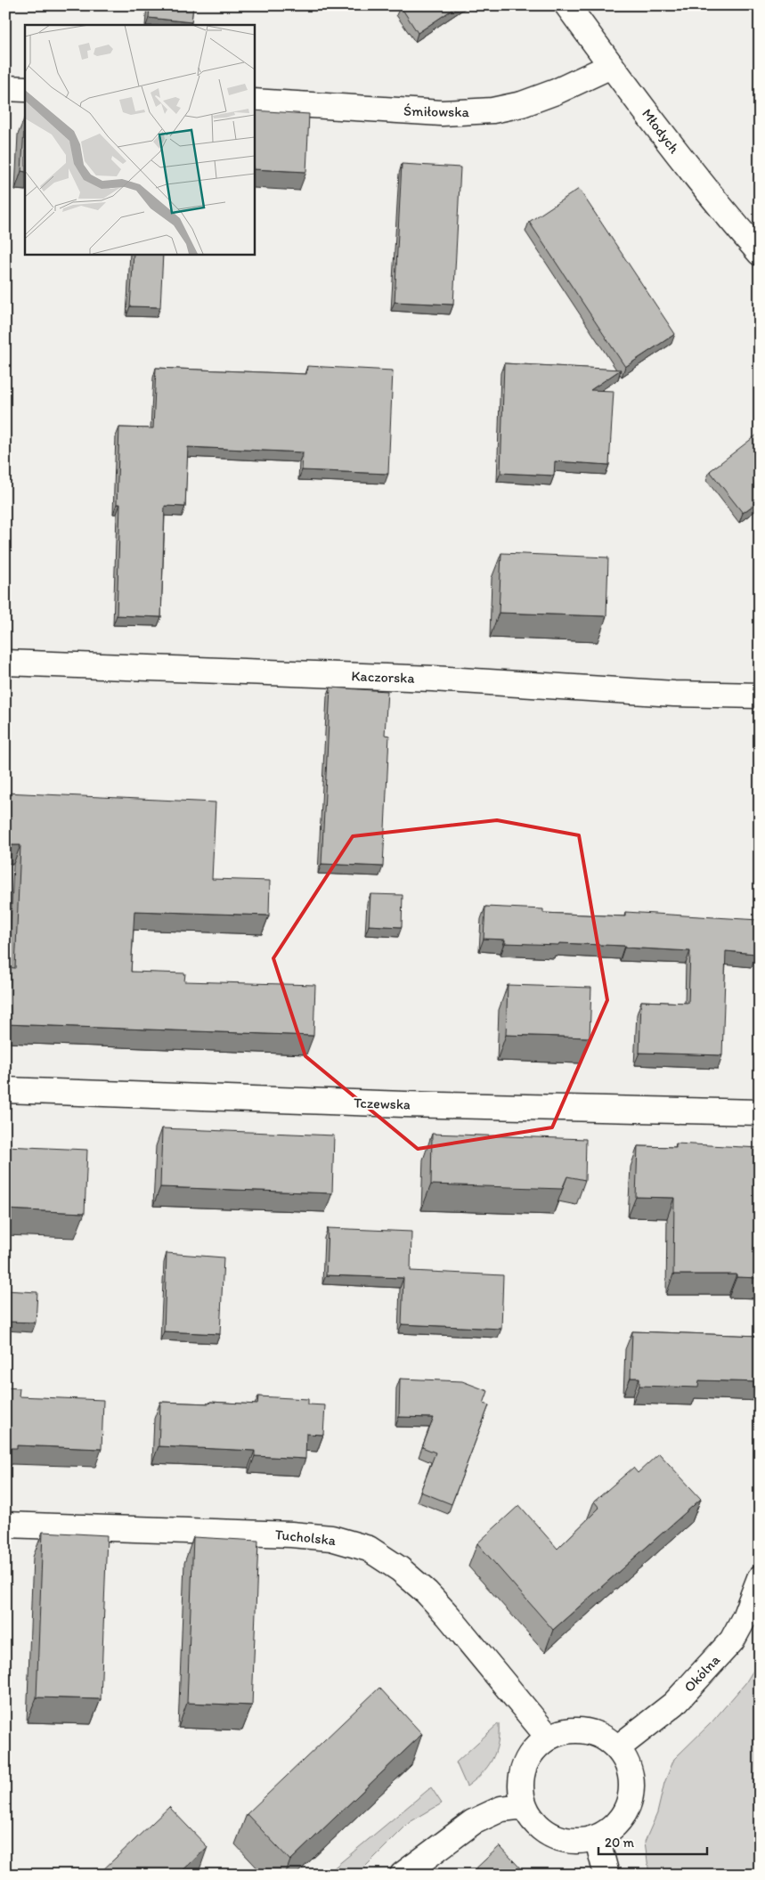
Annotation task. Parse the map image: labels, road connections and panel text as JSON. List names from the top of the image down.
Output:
{
  "streets": {
    "street": [
      "Śmiłowska",
      "Młodych",
      "Kaczorska",
      "Tczewska",
      "Tucholska",
      "Okólna"
    ]
  },
  "crossings": [
    ["Śmiłowska", "Młodych"],
    ["Tucholska", "Okólna"]
  ],
  "scale_bar": "20 m"
}
